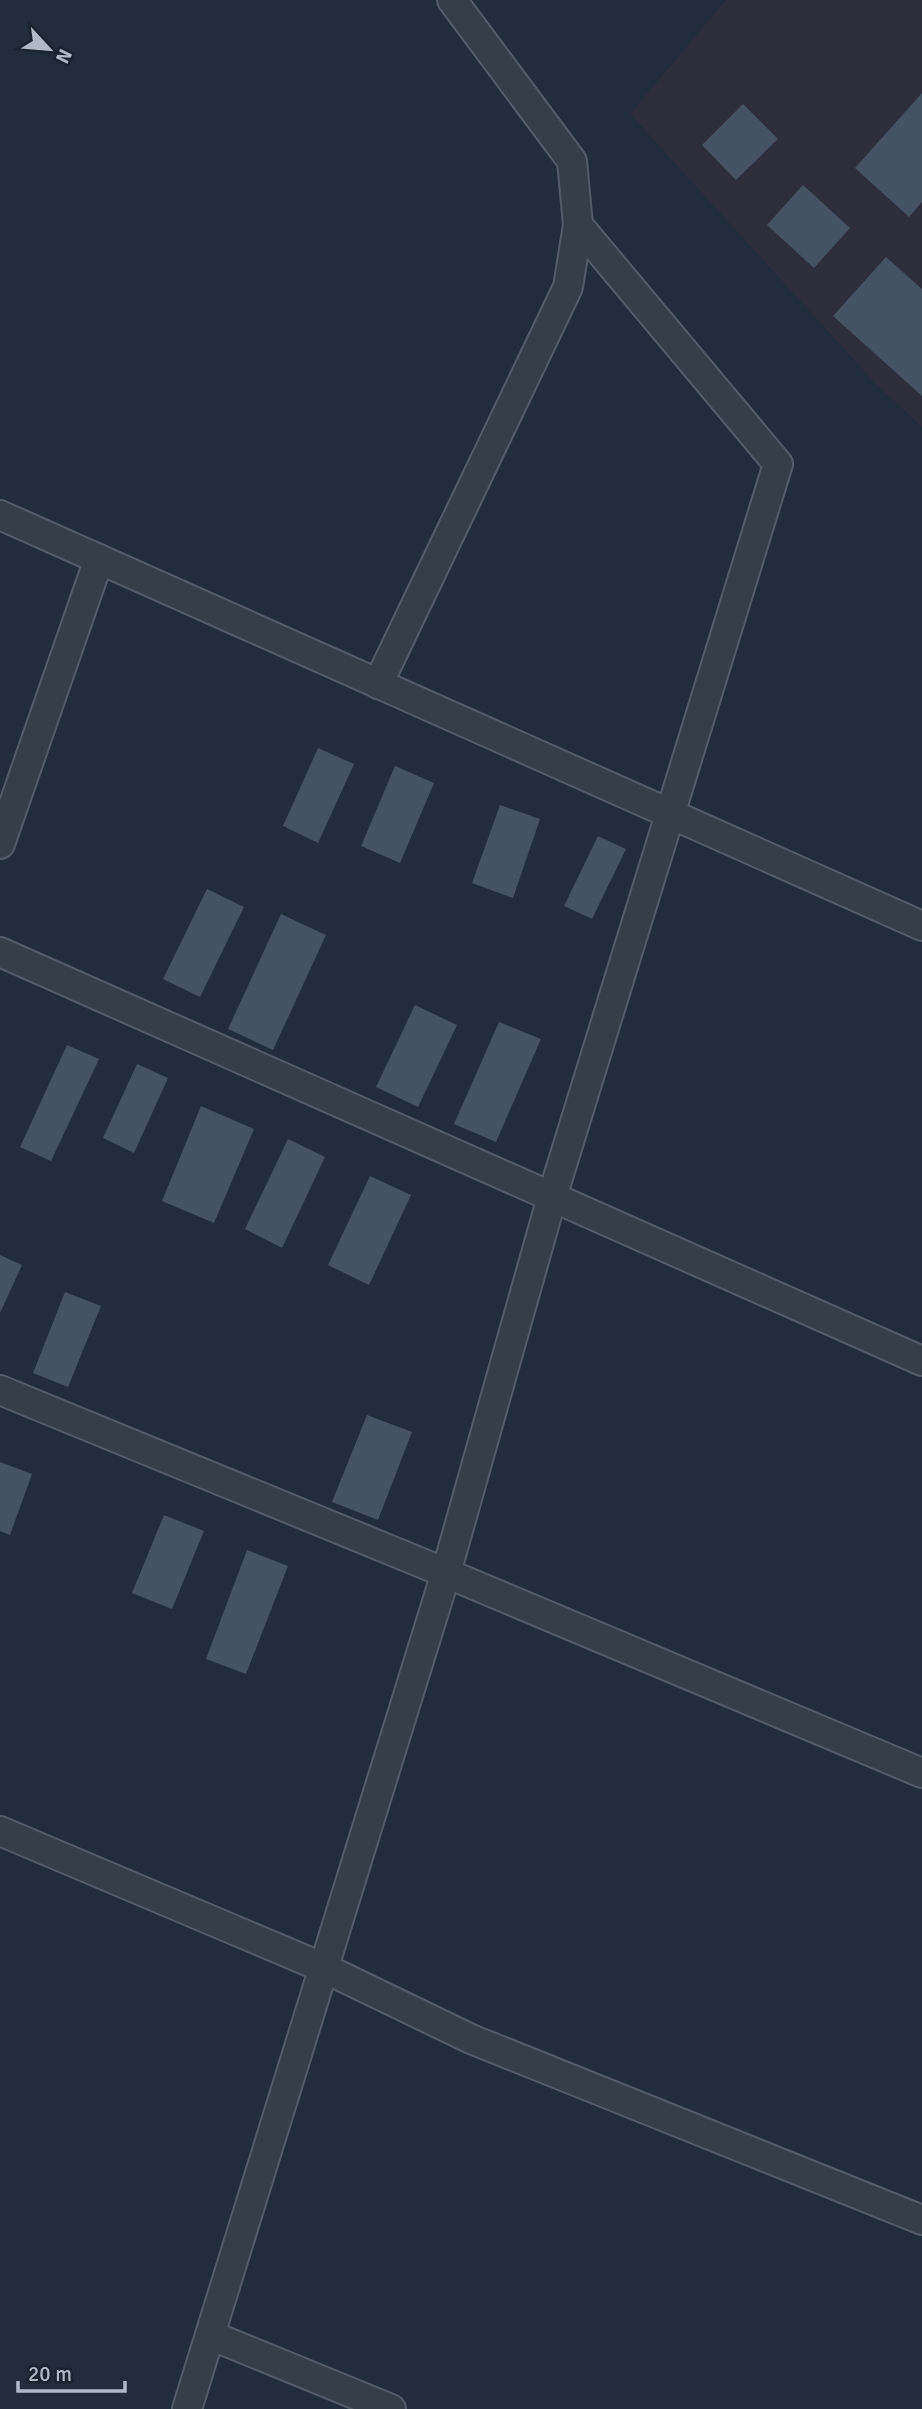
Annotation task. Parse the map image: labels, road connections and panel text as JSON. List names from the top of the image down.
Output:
{
  "scale_bar": "20 m",
  "north": "bottom right"
}
